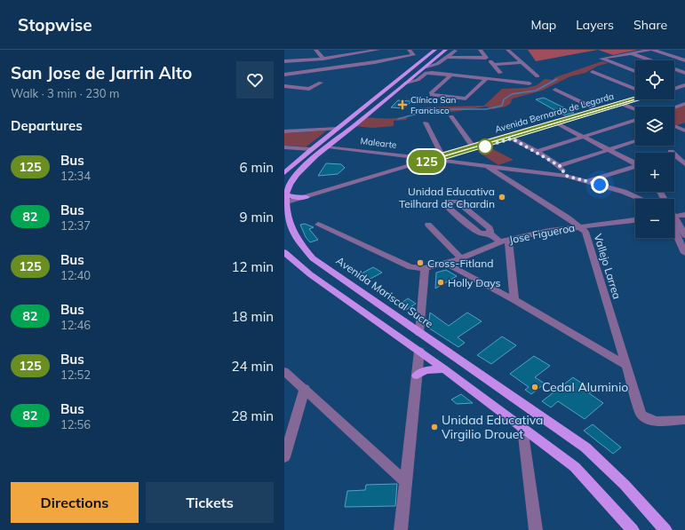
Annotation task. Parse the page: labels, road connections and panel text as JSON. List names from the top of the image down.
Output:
{
  "streets": {
    "main road": ["Avenida Mariscal Sucre"],
    "street": [
      "Avenida Bernardo de Legarda",
      "Malearte",
      "Jose Figueroa",
      "Vallejo Larrea"
    ]
  },
  "crossings": [
    ["Avenida Bernardo de Legarda", "Malearte"],
    ["Avenida Bernardo de Legarda", "Avenida Mariscal Sucre"],
    ["Malearte", "Vallejo Larrea"],
    ["Malearte", "Avenida Mariscal Sucre"],
    ["Jose Figueroa", "Vallejo Larrea"]
  ],
  "places": {
    "health": ["Clínica San Francisco"],
    "other": [
      "Unidad Educativa Teilhard de Chardin",
      "Cross-Fitland",
      "Holly Days",
      "Cedal Aluminio",
      "Unidad Educativa Virgilio Drouet"
    ]
  },
  "lines": ["bus line 125"],
  "page": {
    "header": "Stopwise",
    "nav": ["Map", "Layers", "Share"],
    "heading": [
      ["San Jose de Jarrin Alto", "Walk · 3 min · 230 m"],
      "Departures"
    ],
    "on_map": "125",
    "map_buttons": ["+", "−"],
    "list": [
      {
        "mark": "125",
        "name": "Bus",
        "note": "12:34",
        "value": "6 min"
      },
      {
        "mark": "82",
        "name": "Bus",
        "note": "12:37",
        "value": "9 min"
      },
      {
        "mark": "125",
        "name": "Bus",
        "note": "12:40",
        "value": "12 min"
      },
      {
        "mark": "82",
        "name": "Bus",
        "note": "12:46",
        "value": "18 min"
      },
      {
        "mark": "125",
        "name": "Bus",
        "note": "12:52",
        "value": "24 min"
      },
      {
        "mark": "82",
        "name": "Bus",
        "note": "12:56",
        "value": "28 min"
      }
    ],
    "buttons": ["Directions", "Tickets"]
  }
}
